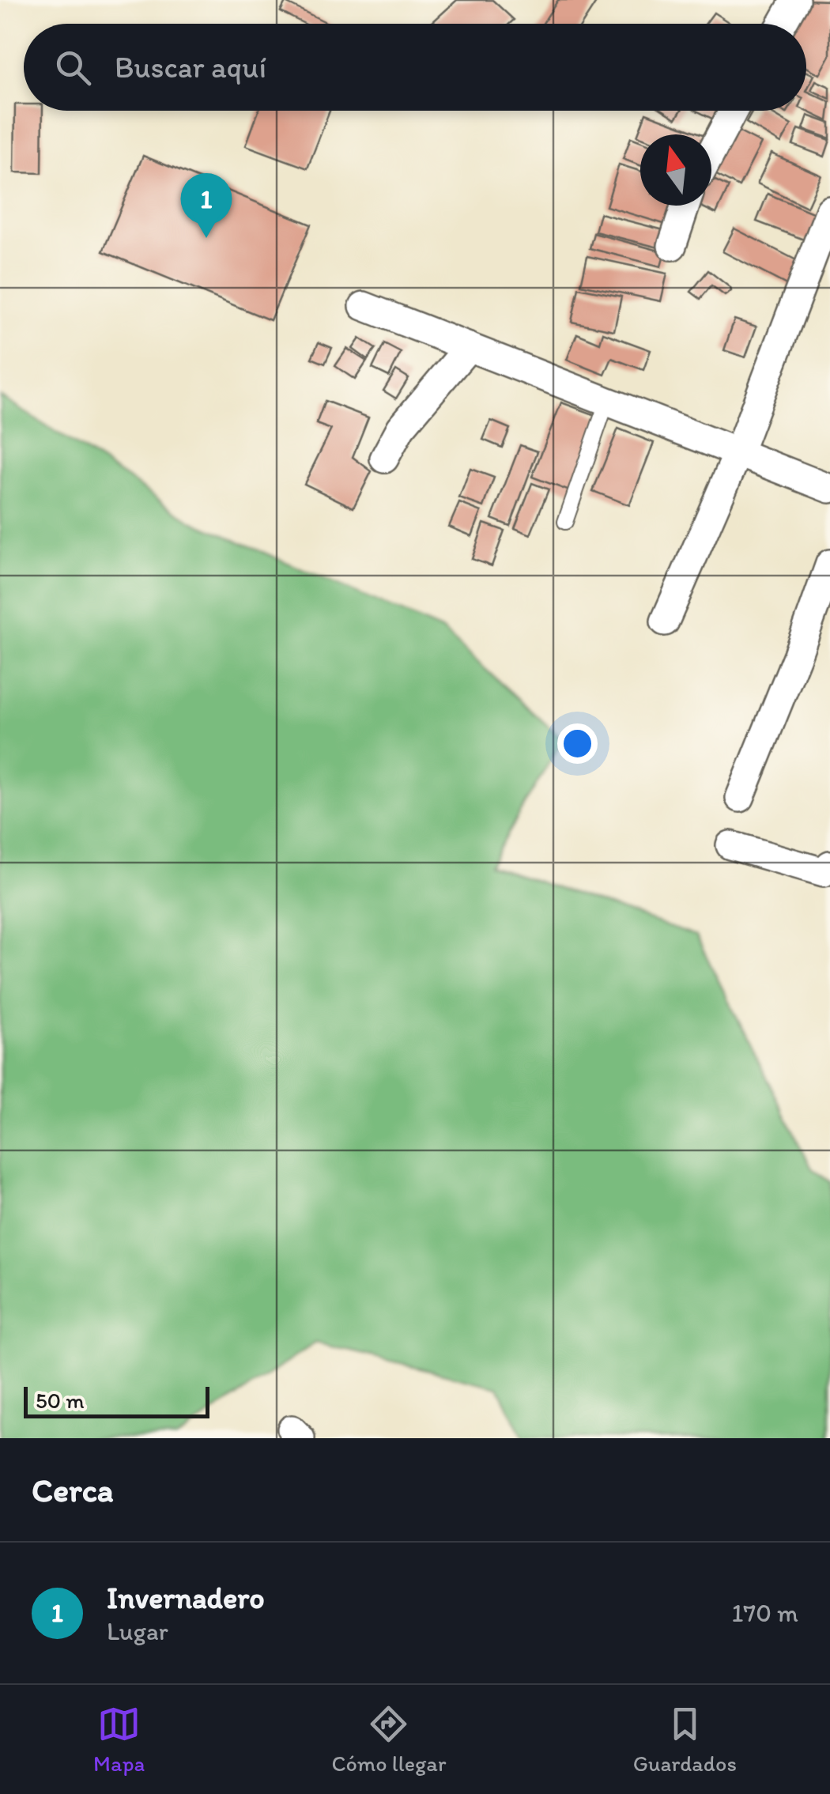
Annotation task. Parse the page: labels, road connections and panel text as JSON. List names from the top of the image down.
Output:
{
  "scale_bar": "50 m",
  "north": "top",
  "page": {
    "search": "Buscar aquí",
    "pins": "1",
    "scale": "50 m",
    "heading": "Cerca",
    "list": [
      {
        "mark": "1",
        "name": "Invernadero",
        "note": "Lugar",
        "value": "170 m"
      }
    ],
    "nav": ["Mapa", "Cómo llegar", "Guardados"]
  }
}
